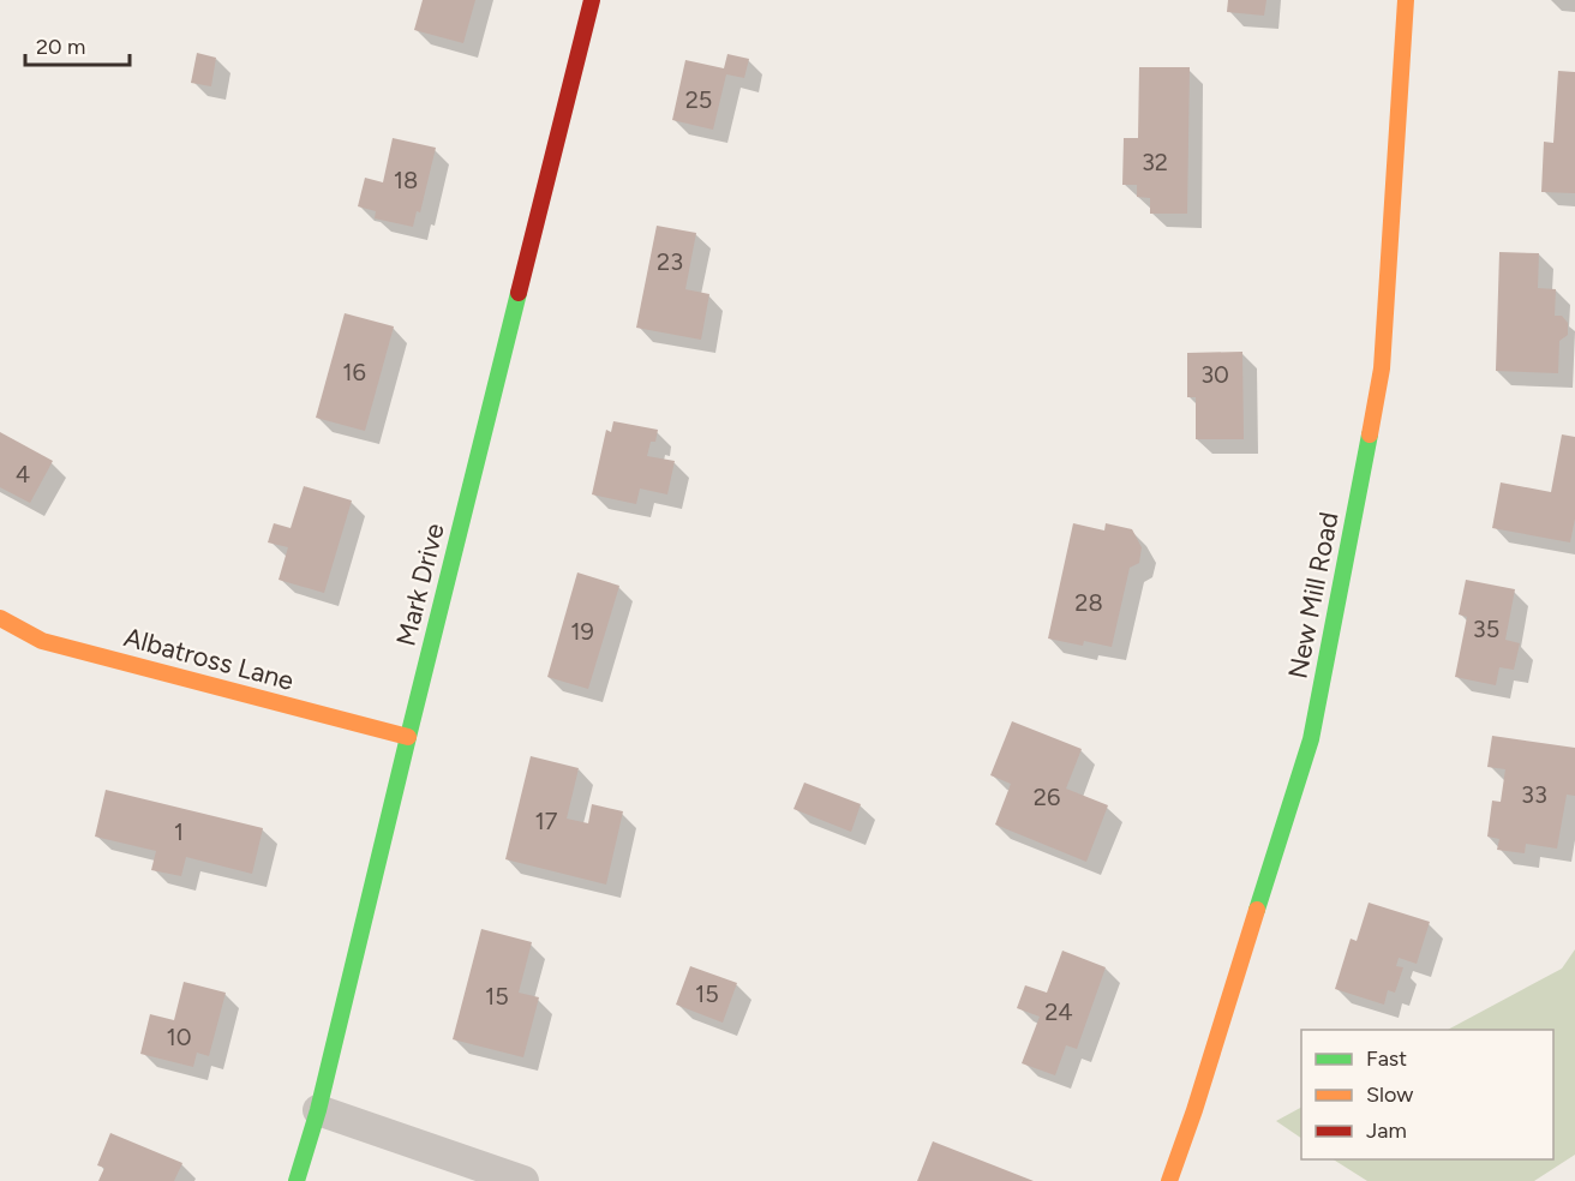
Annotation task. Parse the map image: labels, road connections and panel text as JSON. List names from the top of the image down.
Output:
{
  "streets": {
    "street": ["Mark Drive", "New Mill Road", "Albatross Lane"]
  },
  "crossings": [
    ["Mark Drive", "Albatross Lane"]
  ],
  "house_numbers": [
    "25",
    "32",
    "18",
    "23",
    "16",
    "30",
    "4",
    "28",
    "35",
    "19",
    "33",
    "26",
    "17",
    "1",
    "15",
    "15",
    "24",
    "10"
  ],
  "legend": ["Fast", "Slow", "Jam"],
  "scale_bar": "20 m"
}
